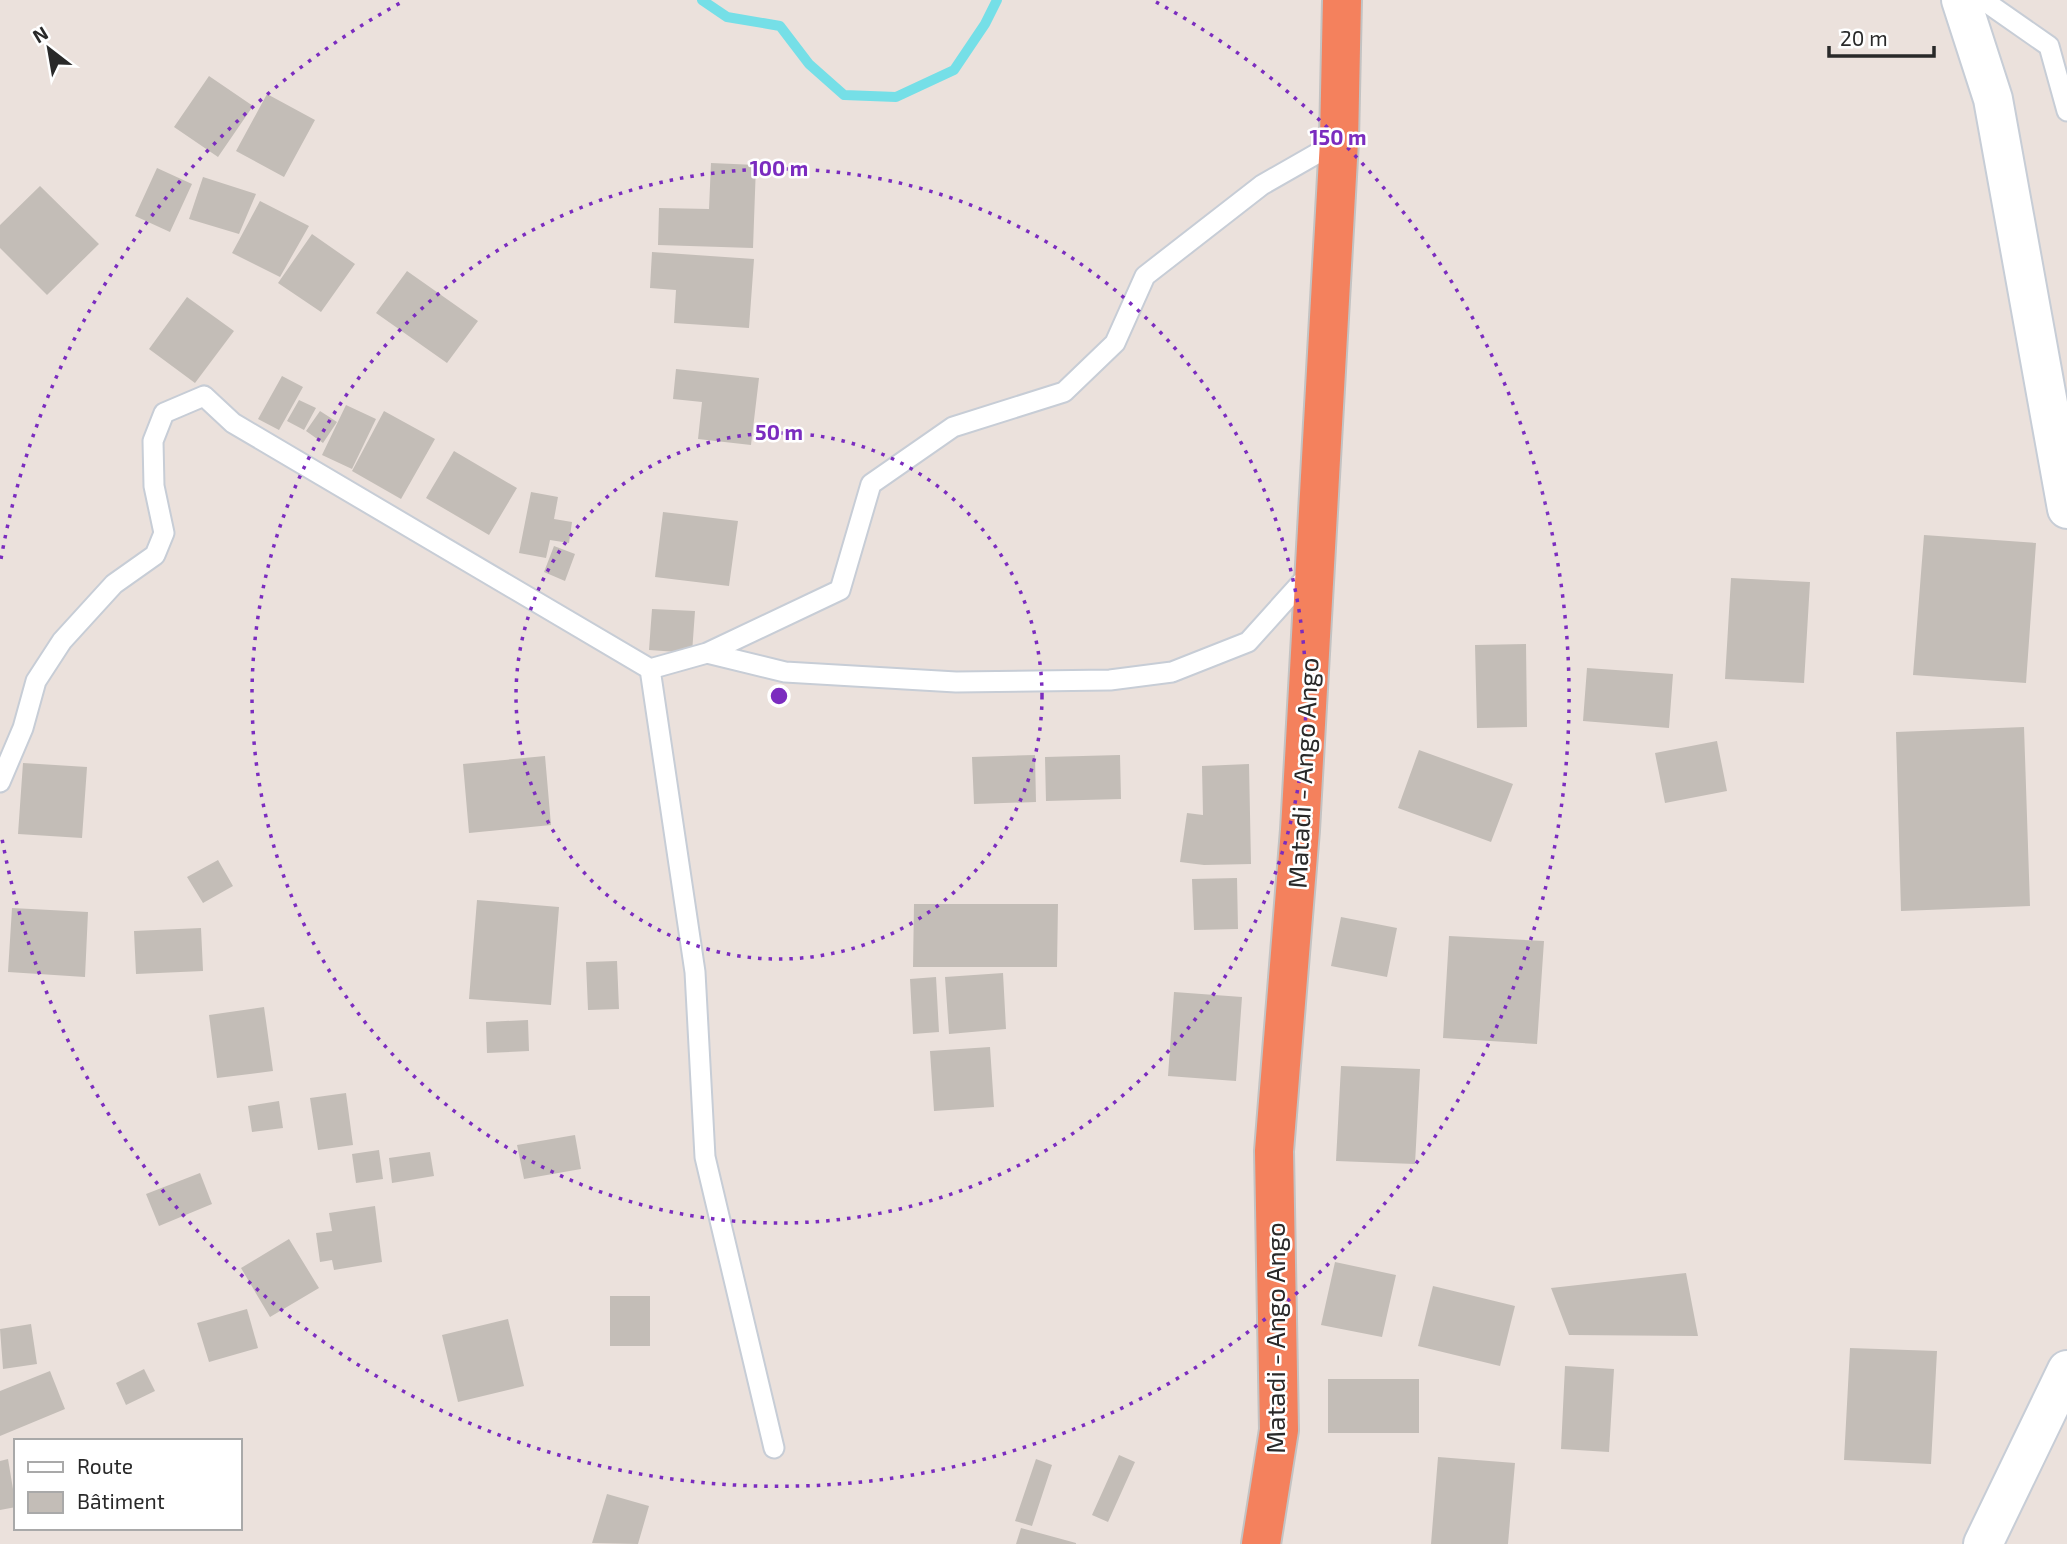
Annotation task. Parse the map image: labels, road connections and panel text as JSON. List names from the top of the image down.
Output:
{
  "streets": {
    "highway": ["Matadi - Ango Ango"]
  },
  "legend": ["Route", "Bâtiment"],
  "scale_bar": "20 m",
  "north": "top left",
  "rings": ["150 m", "100 m", "50 m"]
}
